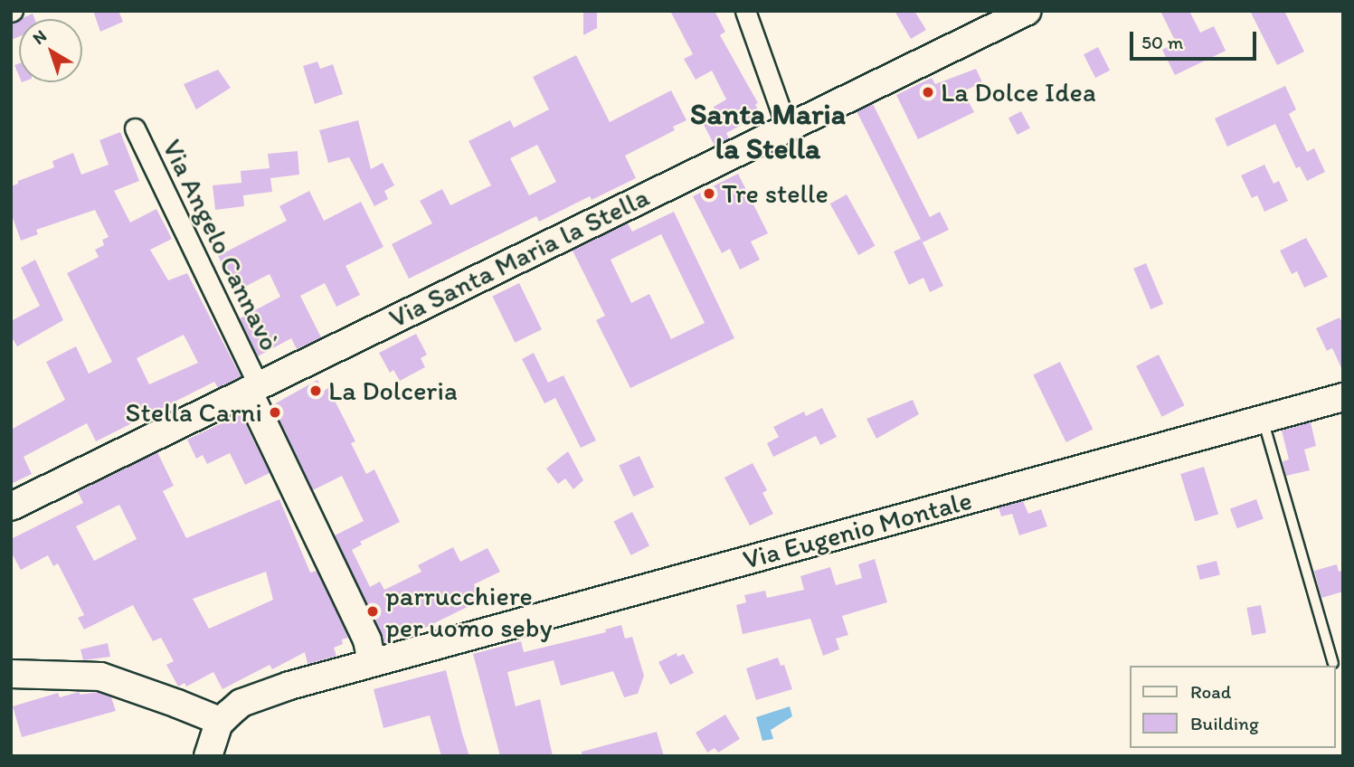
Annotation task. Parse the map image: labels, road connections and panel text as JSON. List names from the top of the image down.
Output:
{
  "streets": {
    "street": ["Via Angelo Cannavò", "Via Santa Maria la Stella", "Via Eugenio Montale"]
  },
  "crossings": [
    ["Via Angelo Cannavò", "Via Santa Maria la Stella"]
  ],
  "districts": ["Santa Maria la Stella"],
  "places": [
    "La Dolce Idea",
    "Tre stelle",
    "La Dolceria",
    "Stella Carni",
    "parrucchiere per uomo seby"
  ],
  "legend": ["Road", "Building"],
  "scale_bar": "50 m",
  "north": "top left"
}
